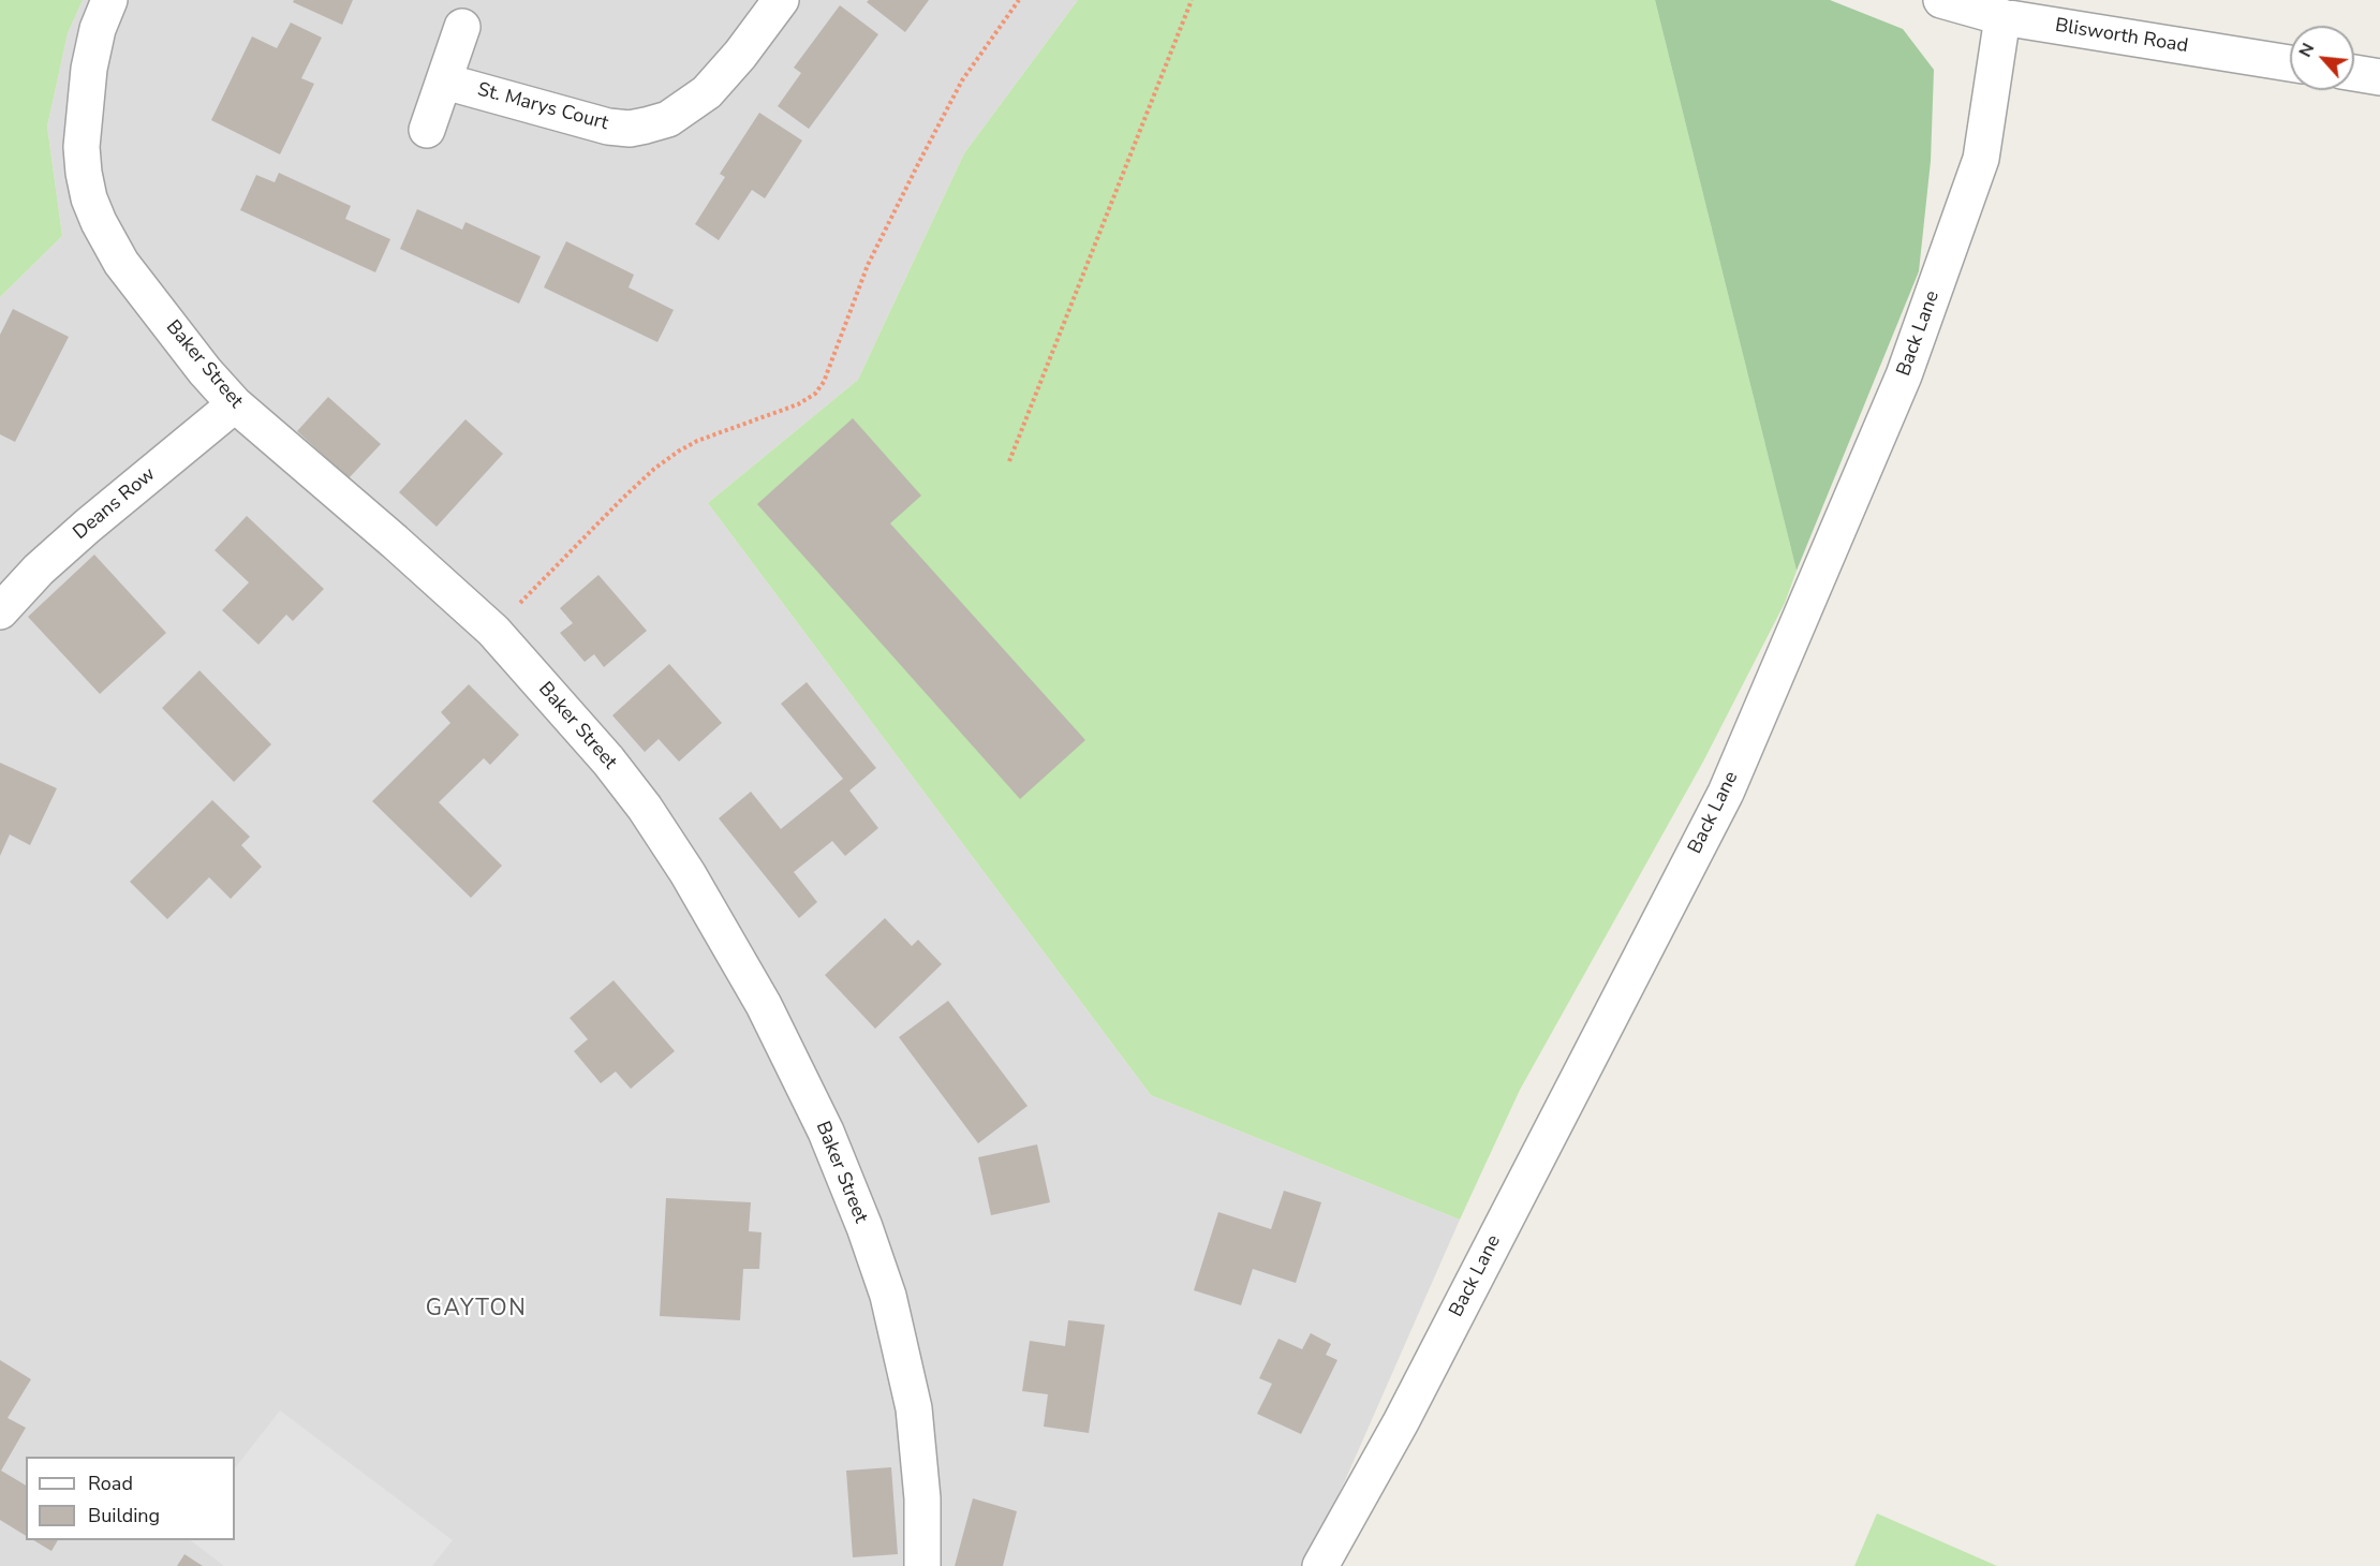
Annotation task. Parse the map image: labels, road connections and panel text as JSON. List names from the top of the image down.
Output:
{
  "streets": {
    "street": [
      "Blisworth Road",
      "St. Marys Court",
      "Back Lane",
      "Baker Street",
      "Deans Row"
    ]
  },
  "crossings": [
    ["Blisworth Road", "Back Lane"],
    ["Baker Street", "Deans Row"]
  ],
  "districts": ["GAYTON"],
  "legend": ["Road", "Building"],
  "north": "top left"
}
